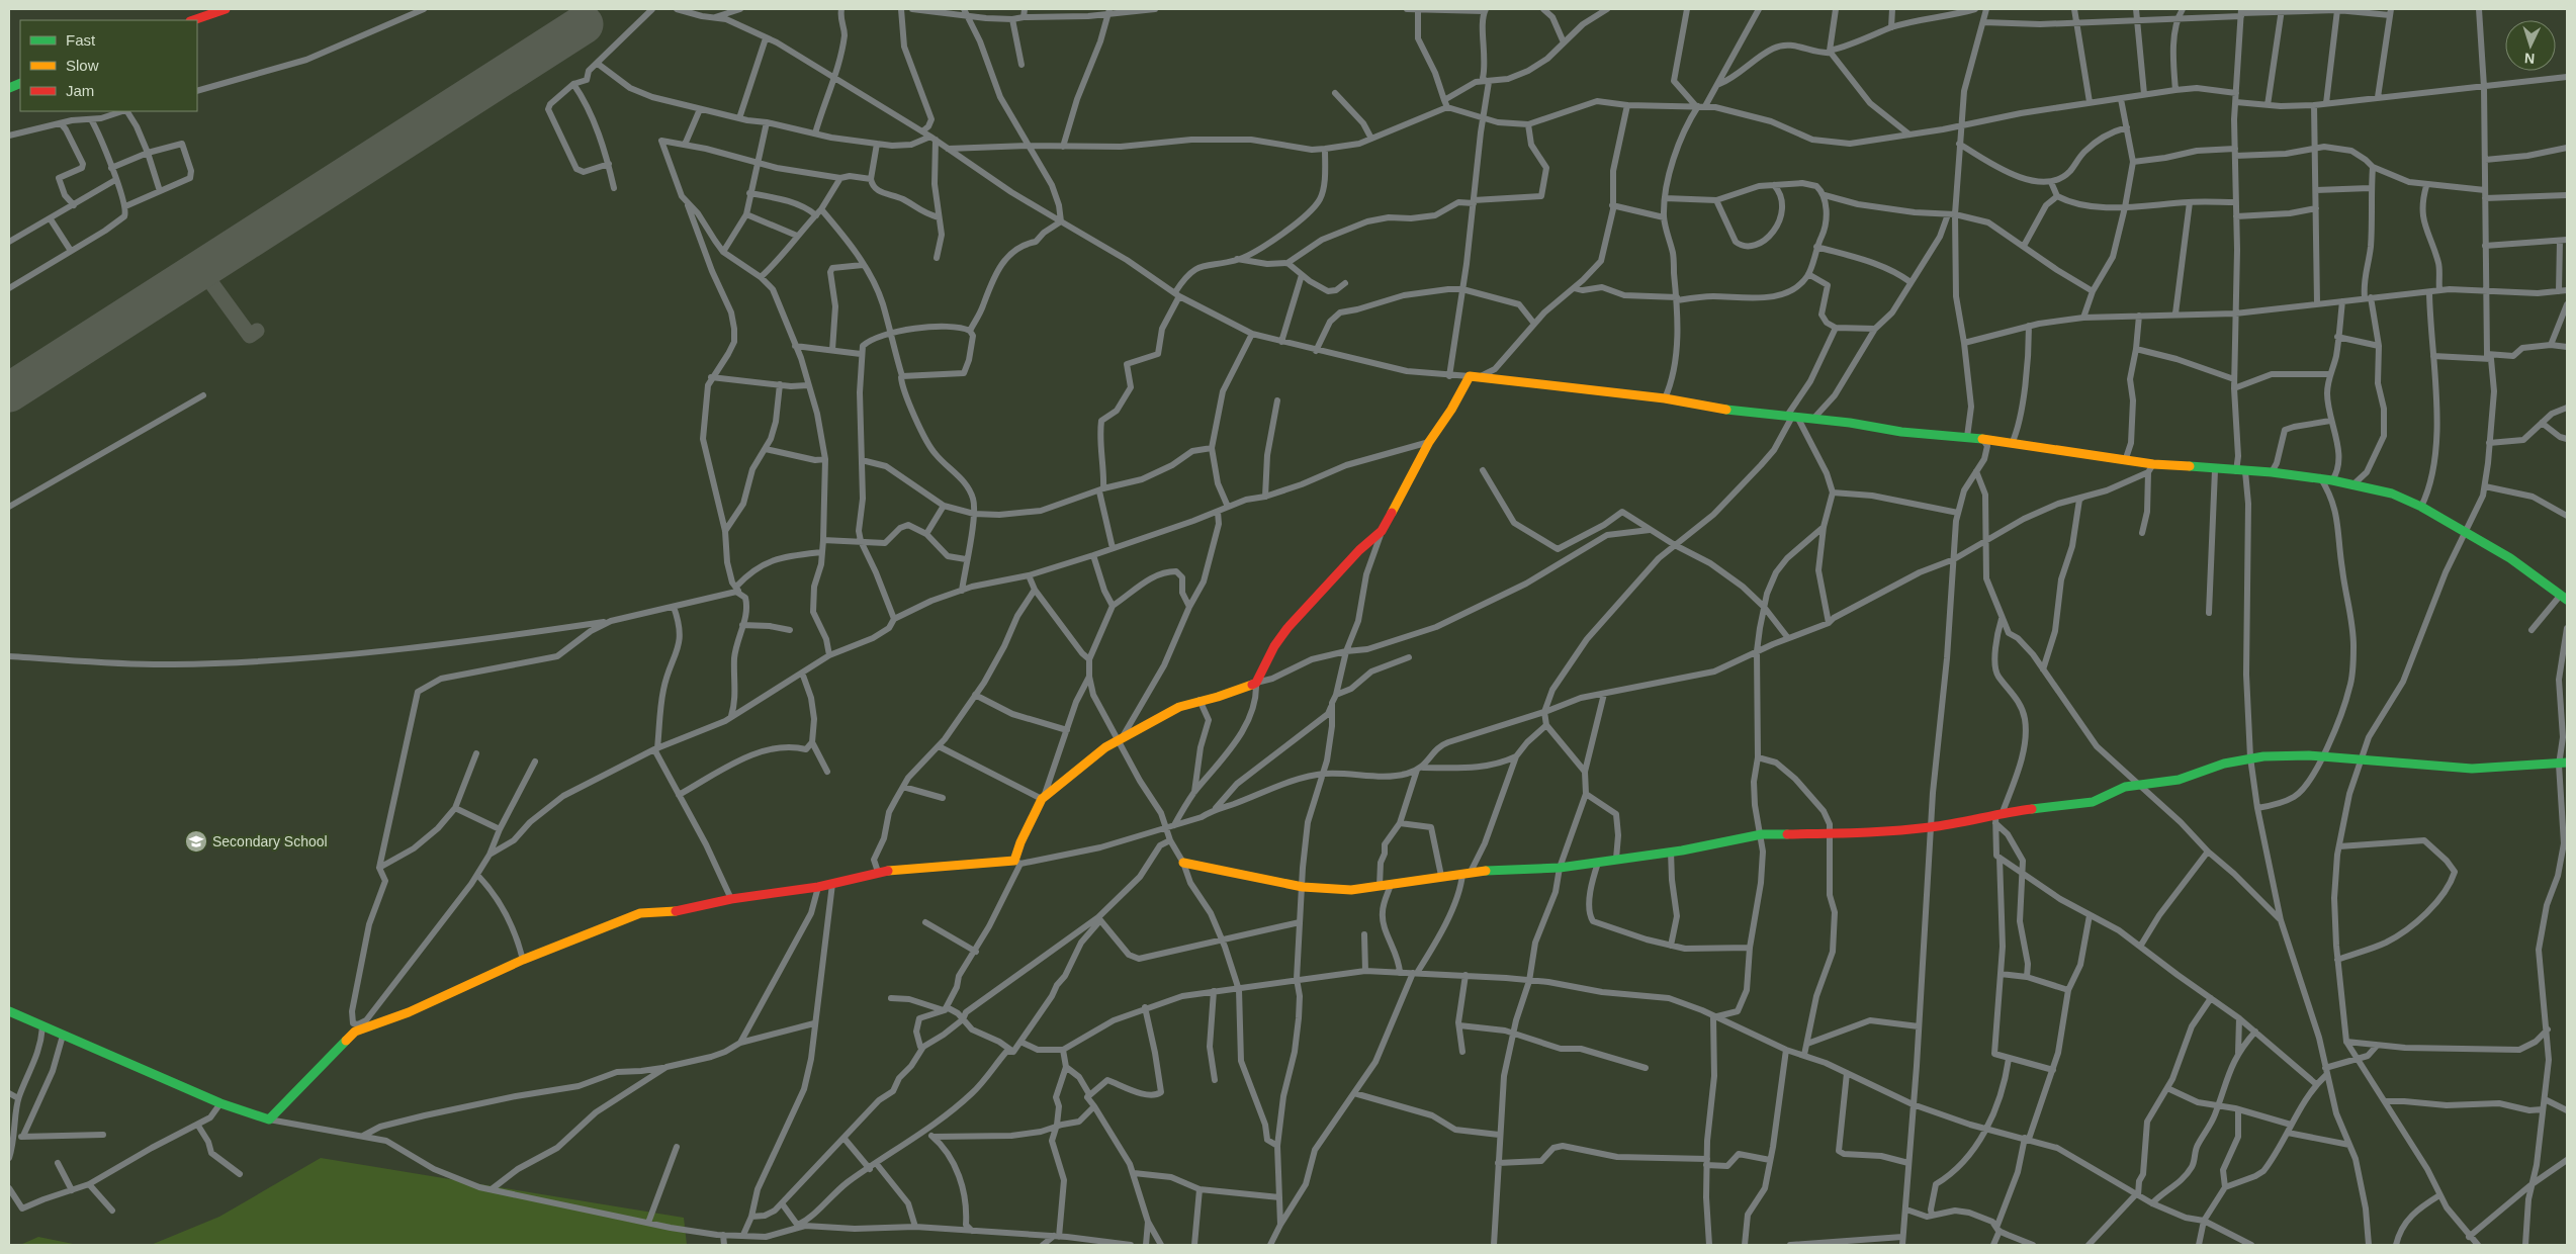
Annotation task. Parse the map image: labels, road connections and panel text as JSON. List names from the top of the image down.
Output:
{
  "places": {
    "school or university": ["Secondary School"]
  },
  "legend": ["Fast", "Slow", "Jam"],
  "north": "bottom"
}
